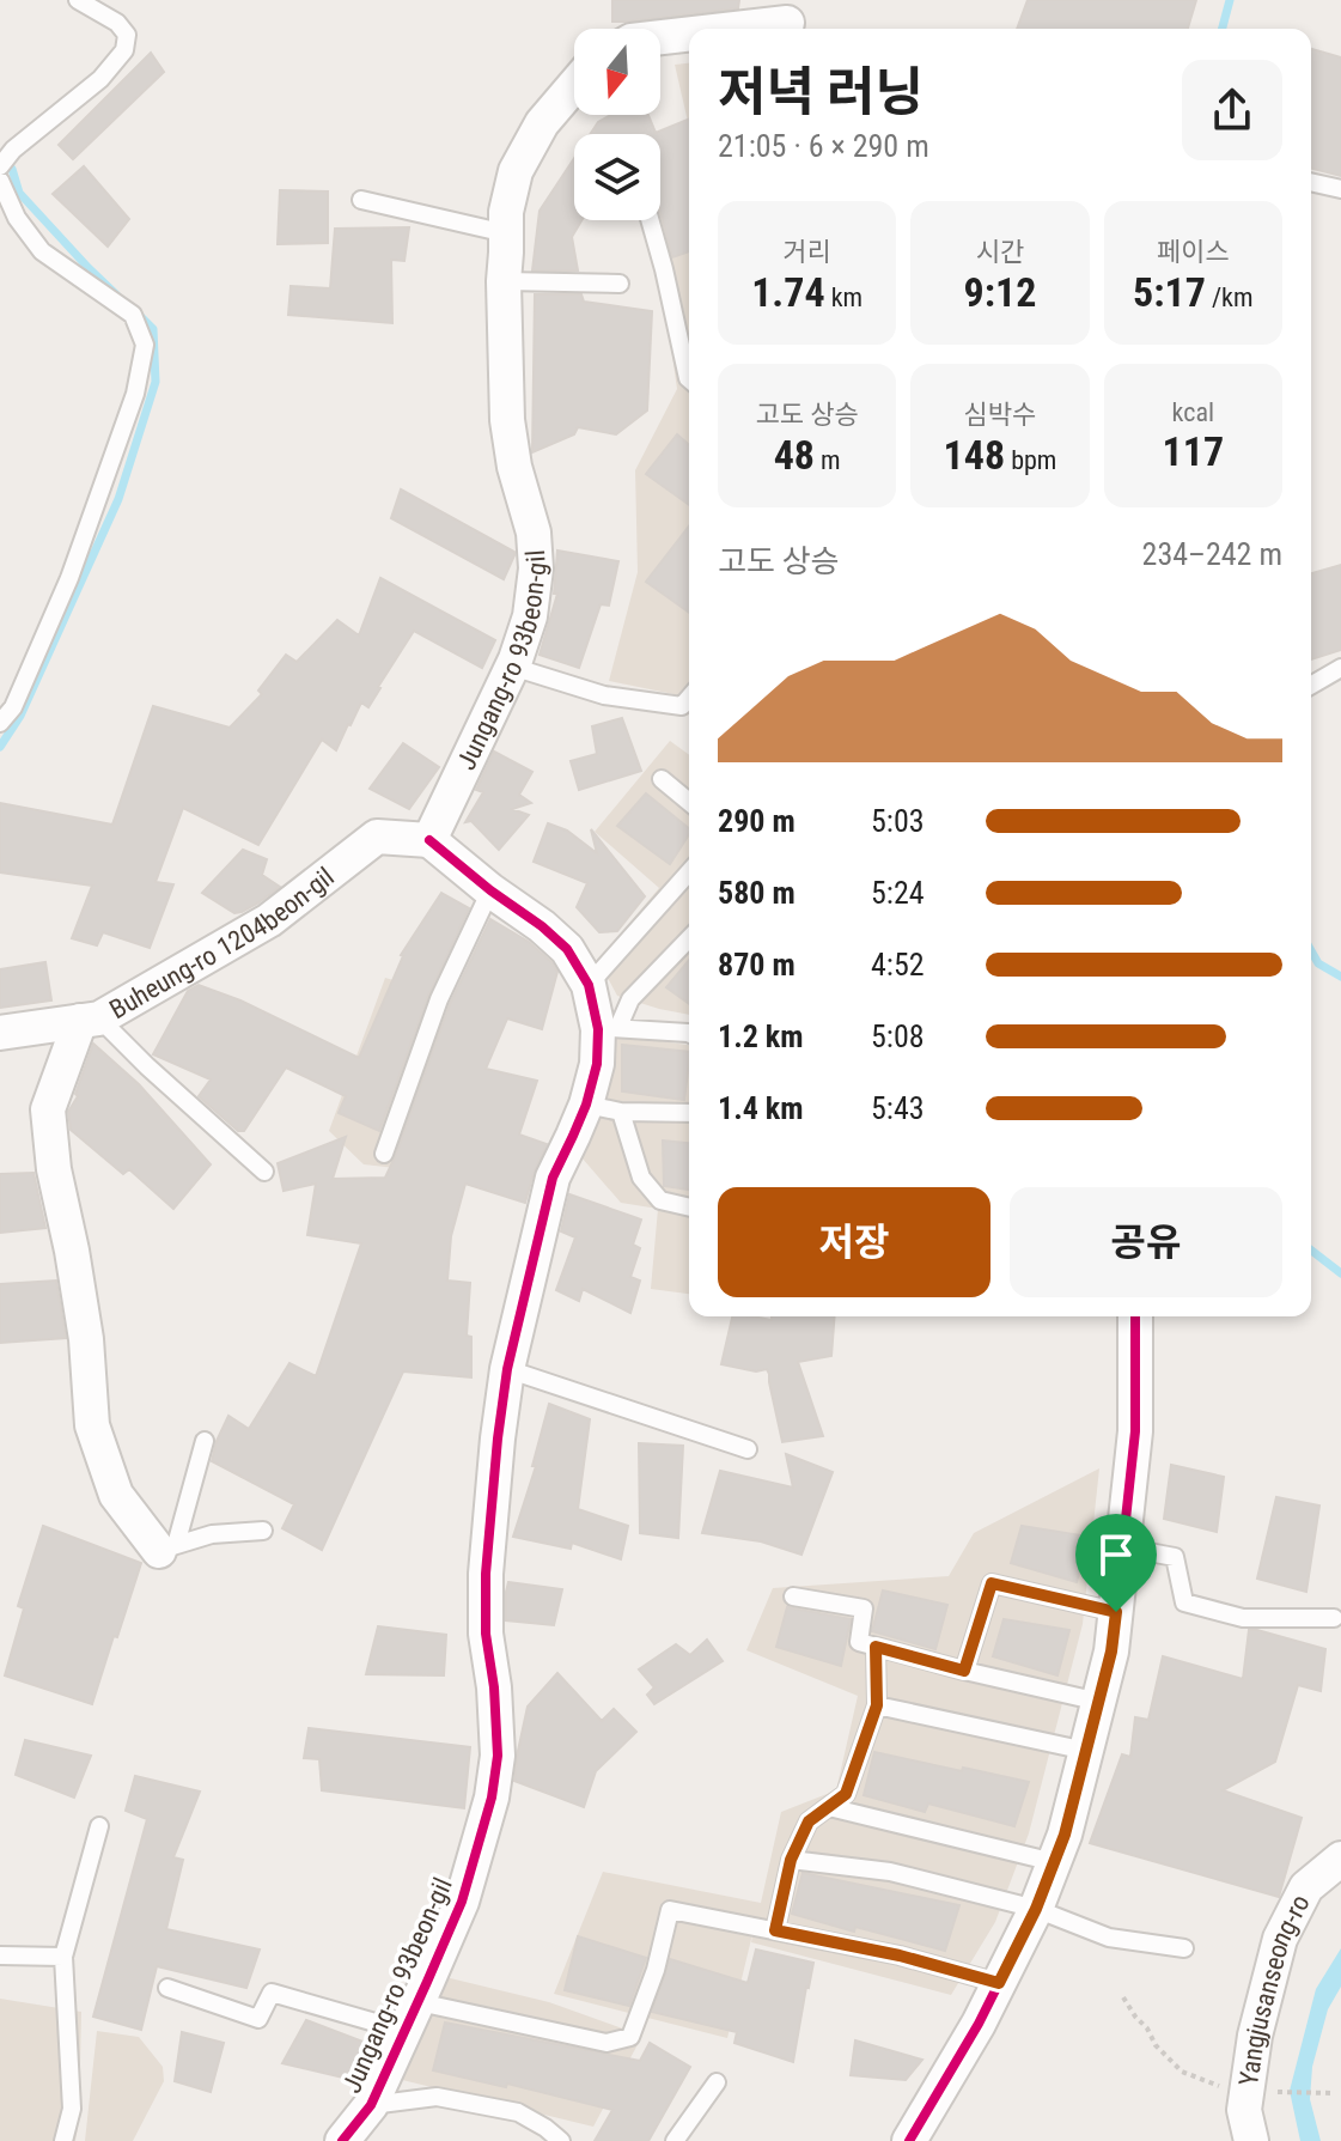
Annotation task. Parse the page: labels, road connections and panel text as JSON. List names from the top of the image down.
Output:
{
  "streets": {
    "street": ["Jungang-ro 93beon-gil", "Buheung-ro 1204beon-gil", "Yangjusanseong-ro"]
  },
  "crossings": [
    ["Jungang-ro 93beon-gil", "Buheung-ro 1204beon-gil"]
  ],
  "north": "bottom",
  "page": {
    "heading": ["저녁 러닝", "21:05 · 6 × 290 m"],
    "stats": [
      ["거리", "1.74 km"],
      ["시간", "9:12"],
      ["페이스", "5:17 /km"],
      ["고도 상승", "48 m"],
      ["심박수", "148 bpm"],
      ["kcal", "117"]
    ],
    "chart": ["고도 상승", "234–242 m"],
    "list": [
      {
        "name": "290 m",
        "note": "5:03"
      },
      {
        "name": "580 m",
        "note": "5:24"
      },
      {
        "name": "870 m",
        "note": "4:52"
      },
      {
        "name": "1.2 km",
        "note": "5:08"
      },
      {
        "name": "1.4 km",
        "note": "5:43"
      }
    ],
    "buttons": ["저장", "공유"]
  }
}
